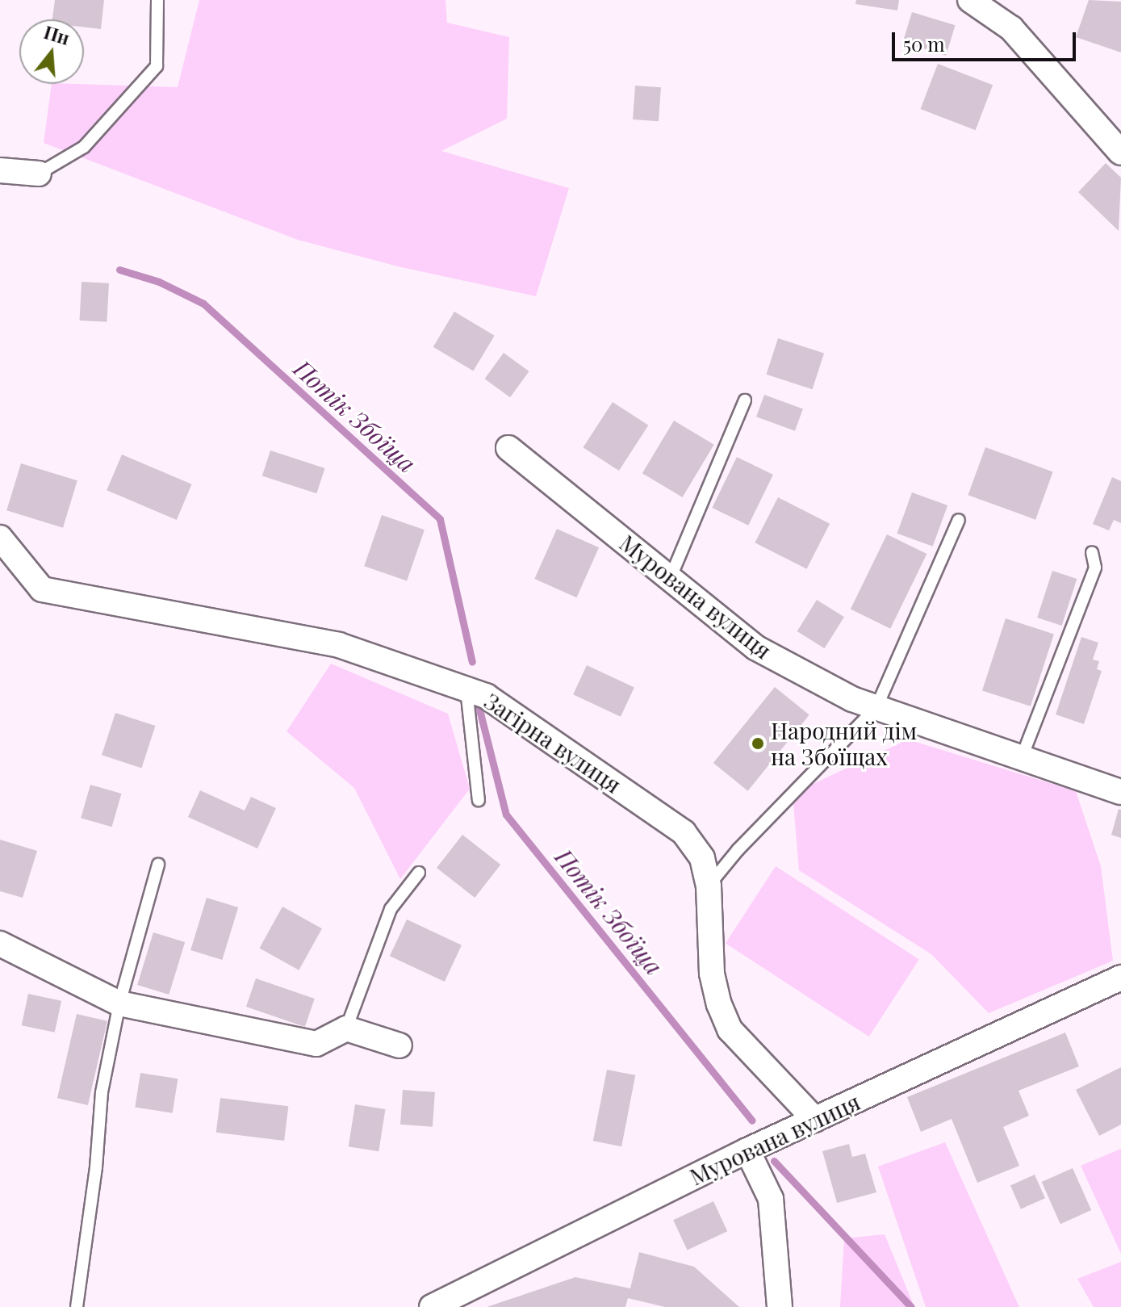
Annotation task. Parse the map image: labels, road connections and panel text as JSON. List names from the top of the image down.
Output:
{
  "streets": {
    "street": ["Мурована вулиця", "Загірна вулиця"]
  },
  "crossings": [
    ["Мурована вулиця", "Загірна вулиця"]
  ],
  "water": ["Потік Збоїща"],
  "places": ["Народний дім на Збоїщах"],
  "scale_bar": "50 m",
  "north": "top"
}
